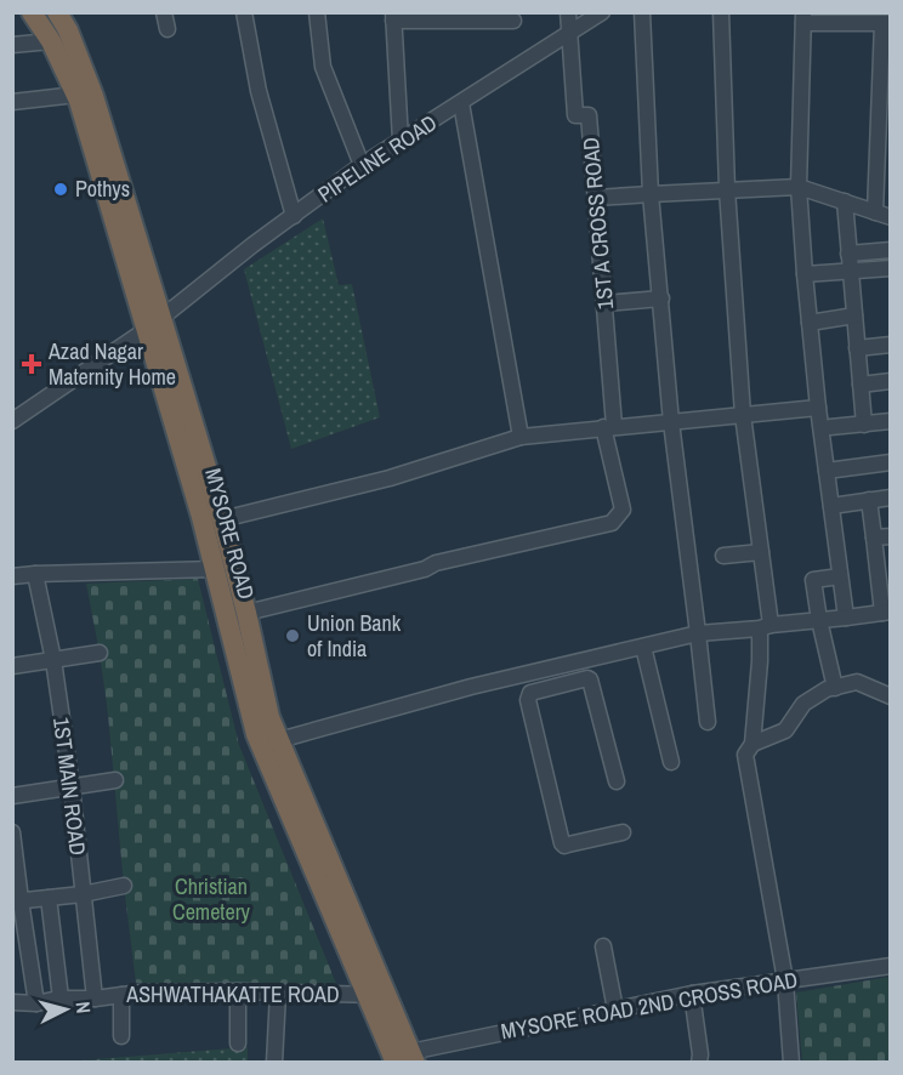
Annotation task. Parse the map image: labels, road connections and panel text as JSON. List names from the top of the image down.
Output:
{
  "streets": {
    "highway": ["MYSORE ROAD"],
    "street": [
      "PIPELINE ROAD",
      "1ST A CROSS ROAD",
      "1ST MAIN ROAD",
      "ASHWATHAKATTE ROAD",
      "MYSORE ROAD 2ND CROSS ROAD"
    ]
  },
  "crossings": [
    ["PIPELINE ROAD", "1ST A CROSS ROAD"],
    ["PIPELINE ROAD", "MYSORE ROAD"],
    ["1ST A CROSS ROAD", "MYSORE ROAD"],
    ["MYSORE ROAD", "ASHWATHAKATTE ROAD"],
    ["MYSORE ROAD", "MYSORE ROAD 2ND CROSS ROAD"],
    ["1ST MAIN ROAD", "ASHWATHAKATTE ROAD"]
  ],
  "parks": ["Christian Cemetery"],
  "places": {
    "other": ["Pothys", "Union Bank of India"],
    "health": ["Azad Nagar Maternity Home"]
  },
  "north": "right"
}
